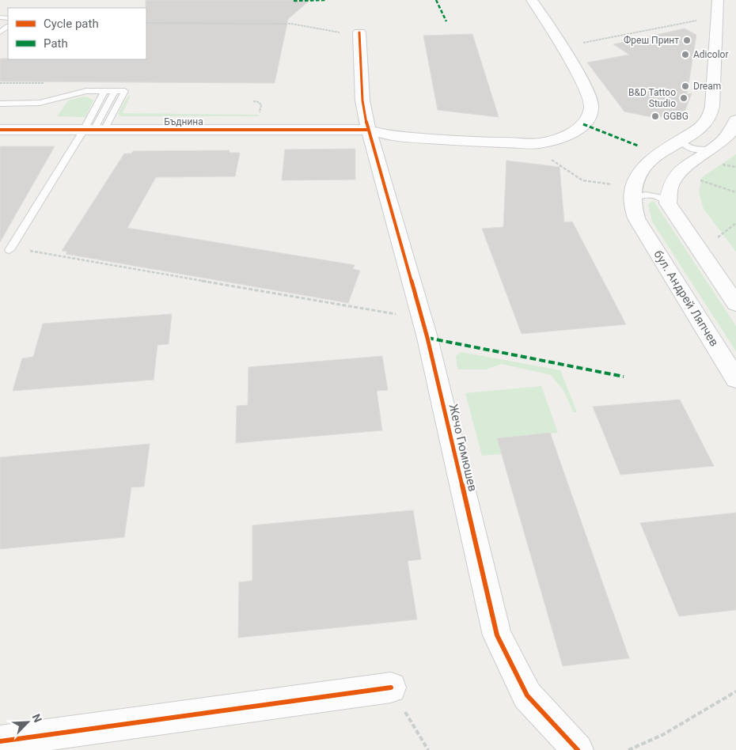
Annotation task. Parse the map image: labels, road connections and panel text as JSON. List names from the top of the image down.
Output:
{
  "streets": {
    "street": ["Бъднина", "бул. Андрей Ляпчев", "Жечо Гюмюшев"]
  },
  "crossings": [
    ["Бъднина", "Жечо Гюмюшев"]
  ],
  "places": [
    "Фреш Принт",
    "Adicolor",
    "Dream",
    "B&D Tattoo Studio",
    "GGBG"
  ],
  "legend": ["Cycle path", "Path"],
  "north": "top right"
}
